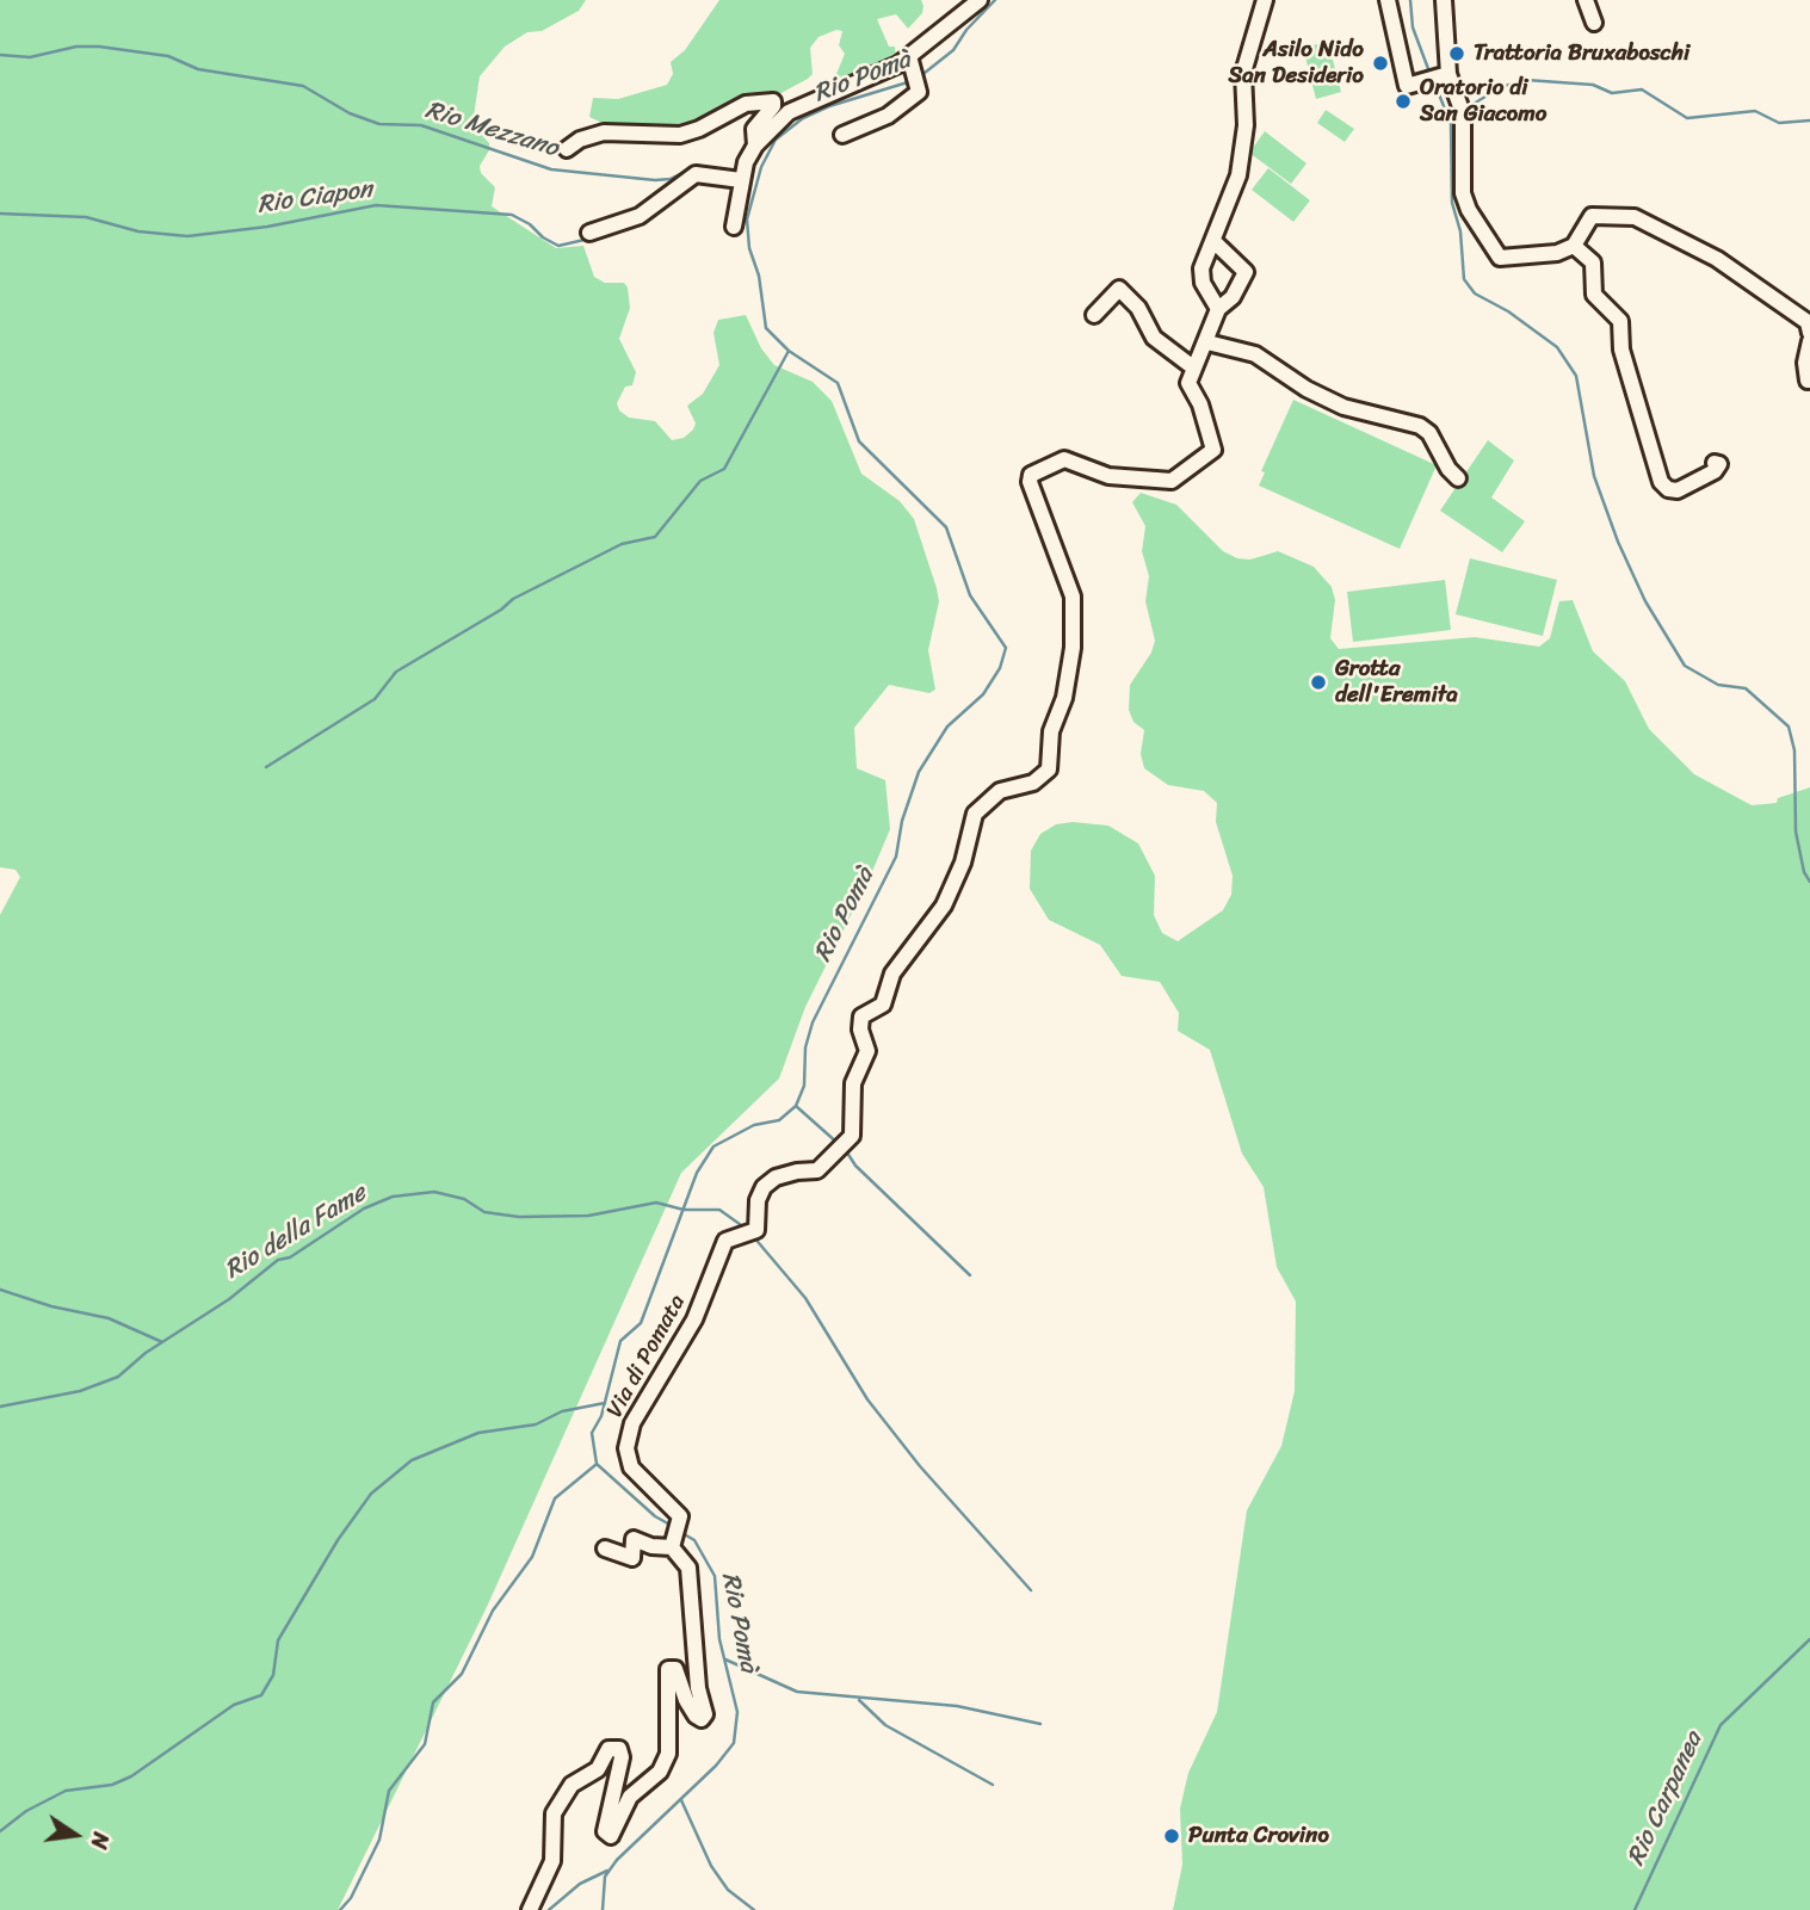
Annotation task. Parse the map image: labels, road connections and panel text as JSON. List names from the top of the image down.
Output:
{
  "streets": {
    "street": ["Via di Pomata"]
  },
  "water": [
    "Rio Pomà",
    "Rio Mezzano",
    "Rio Ciapon",
    "Rio della Fame",
    "Rio Carpanea"
  ],
  "places": [
    "Trattoria Bruxaboschi",
    "Asilo Nido San Desiderio",
    "Oratorio di San Giacomo",
    "Grotta dell'Eremita",
    "Punta Crovino"
  ],
  "north": "right"
}
